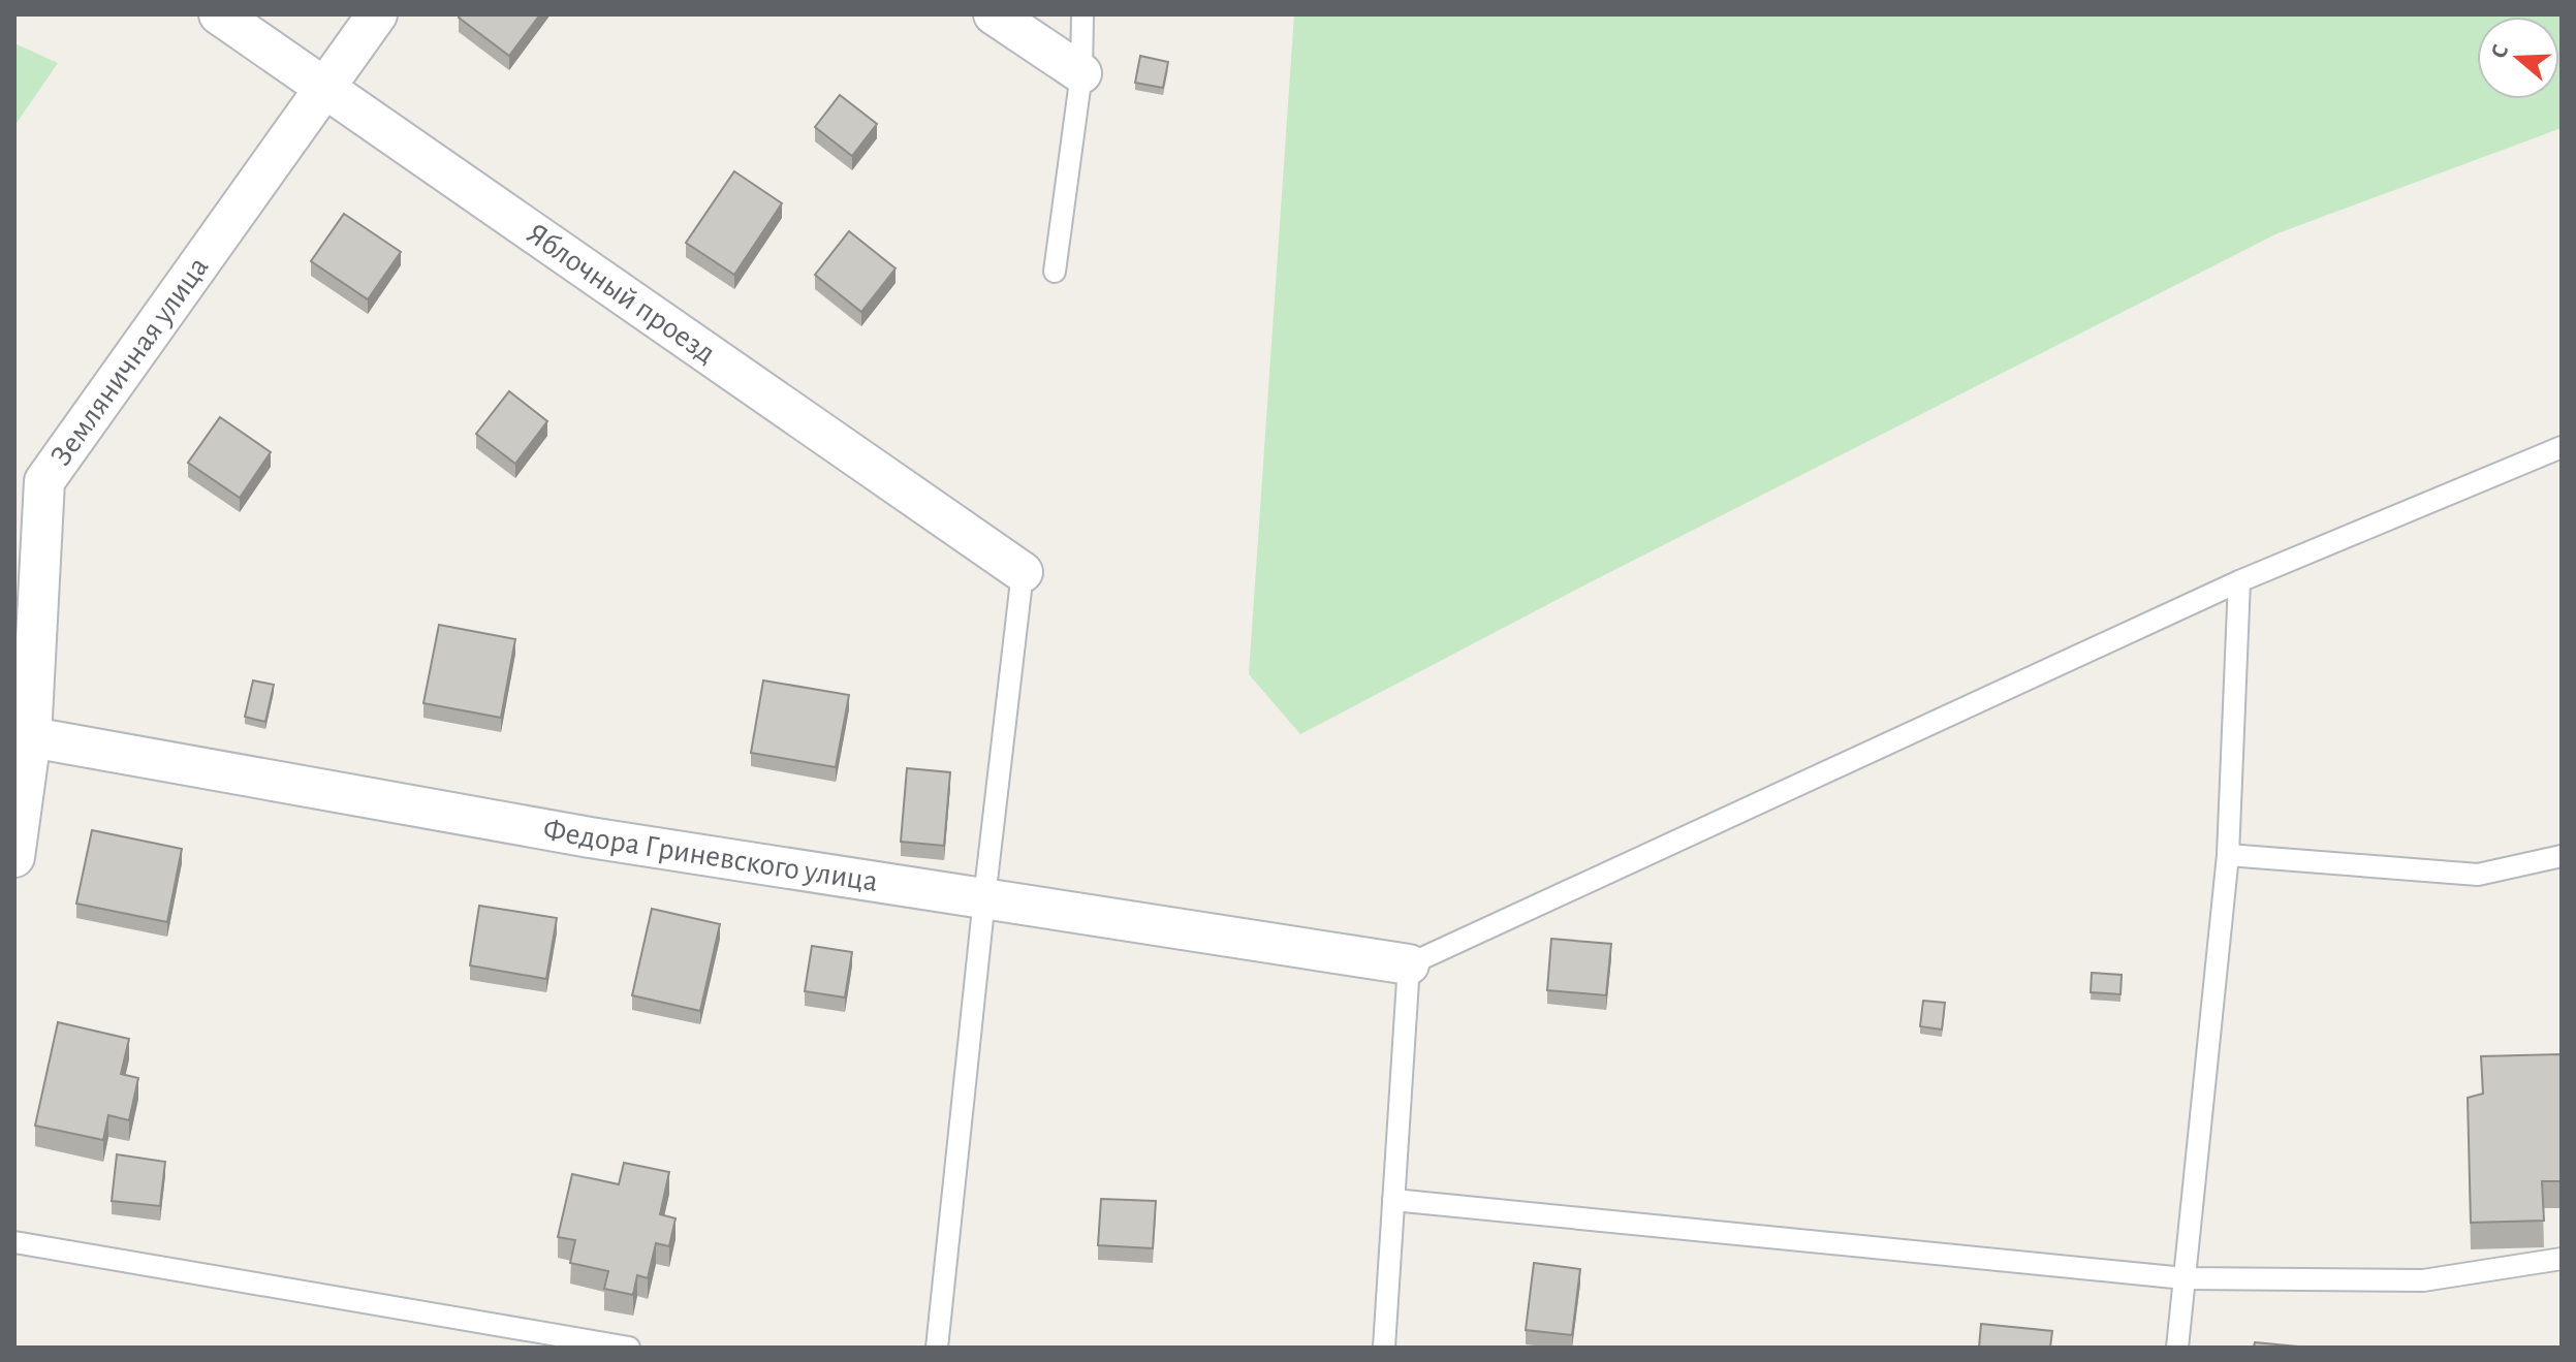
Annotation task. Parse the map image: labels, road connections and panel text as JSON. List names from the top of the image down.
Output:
{
  "streets": {
    "street": ["Яблочный проезд", "Земляничная улица", "Федора Гриневского улица"]
  },
  "crossings": [
    ["Яблочный проезд", "Земляничная улица"],
    ["Земляничная улица", "Федора Гриневского улица"]
  ],
  "north": "left"
}
